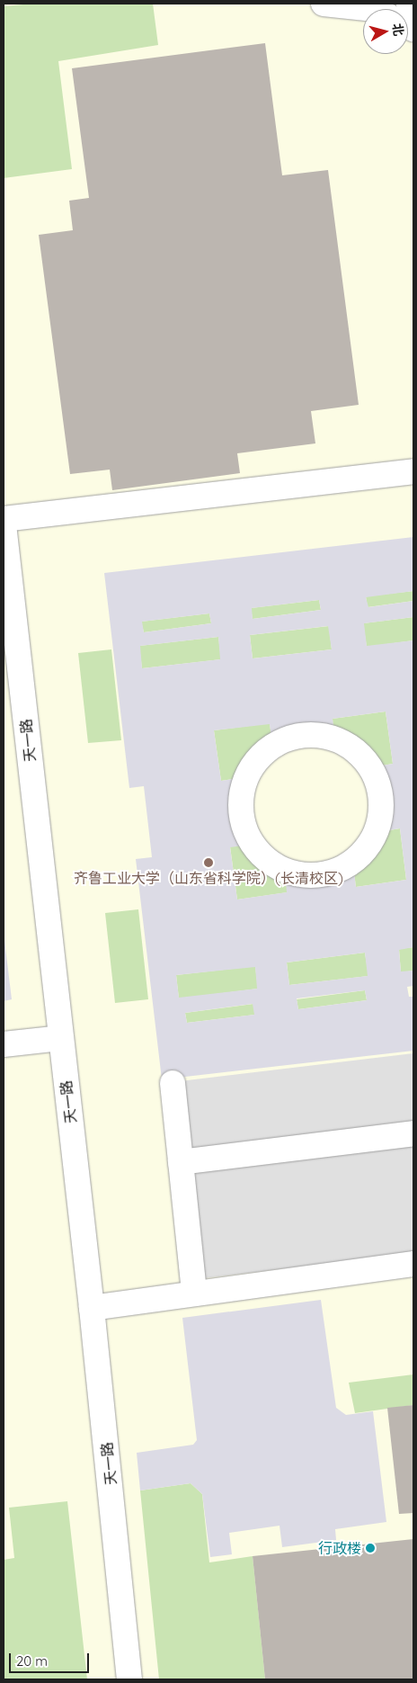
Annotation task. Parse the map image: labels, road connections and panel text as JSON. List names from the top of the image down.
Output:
{
  "streets": {
    "street": ["天一路"]
  },
  "places": ["齐鲁工业大学（山东省科学院）(长清校区)", "行政楼"],
  "scale_bar": "20 m",
  "north": "right"
}
